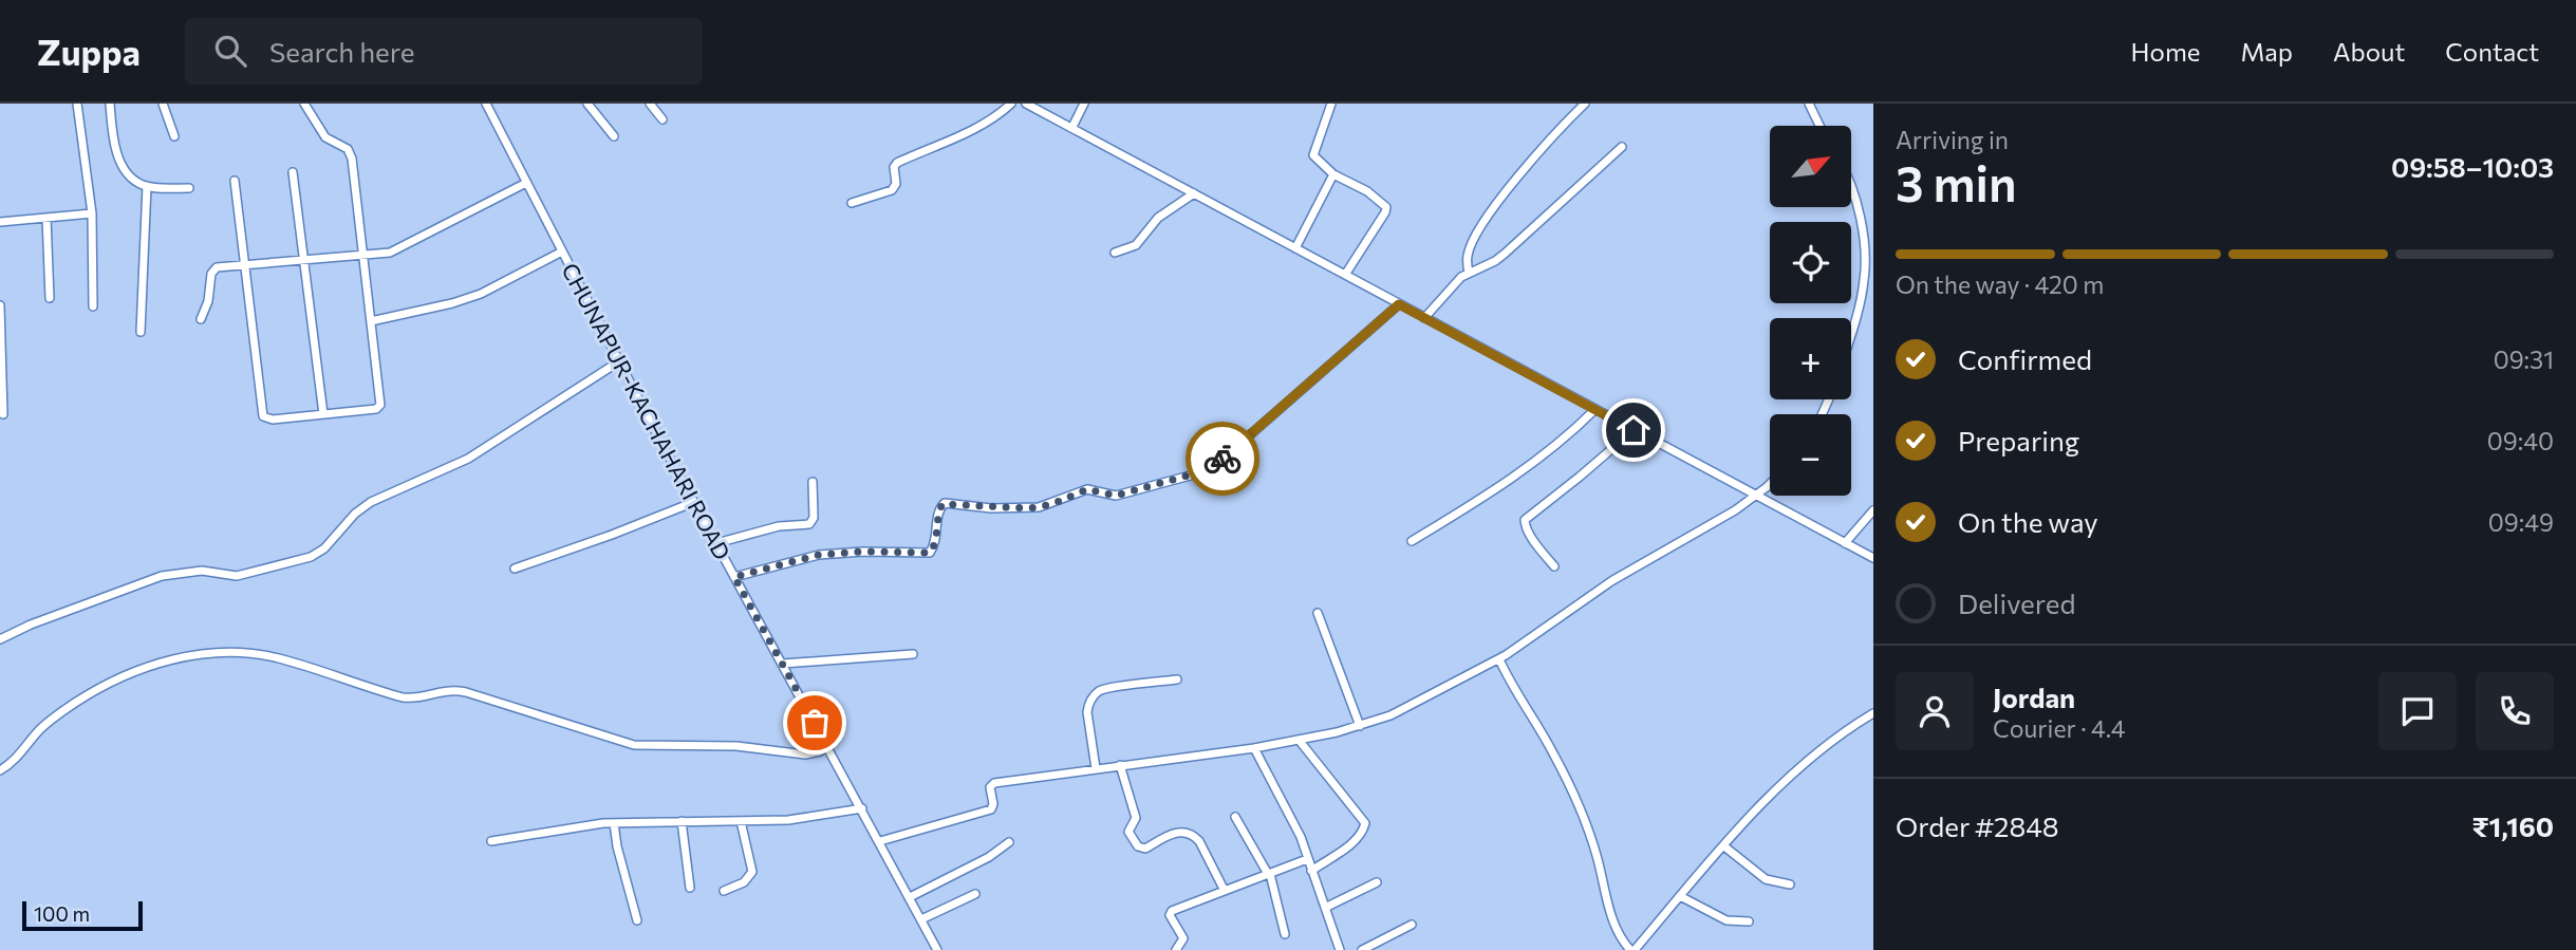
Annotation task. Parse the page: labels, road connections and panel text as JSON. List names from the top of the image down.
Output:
{
  "streets": {
    "street": ["CHUNAPUR-KACHAHARI ROAD"]
  },
  "scale_bar": "100 m",
  "north": "top right",
  "page": {
    "header": "Zuppa",
    "search": "Search here",
    "nav": [
      "Home",
      "Map",
      "About",
      "Contact"
    ],
    "heading": ["3 min", "Arriving in", "09:58–10:03"],
    "panel": [
      "Jordan",
      "Courier · 4.4",
      "Order #2848",
      "₹1,160"
    ],
    "map_buttons": ["+", "−"],
    "bar": "On the way · 420 m",
    "list": [
      ["Confirmed", "09:31"],
      ["Preparing", "09:40"],
      ["On the way", "09:49"],
      "Delivered"
    ],
    "scale": "100 m"
  }
}
